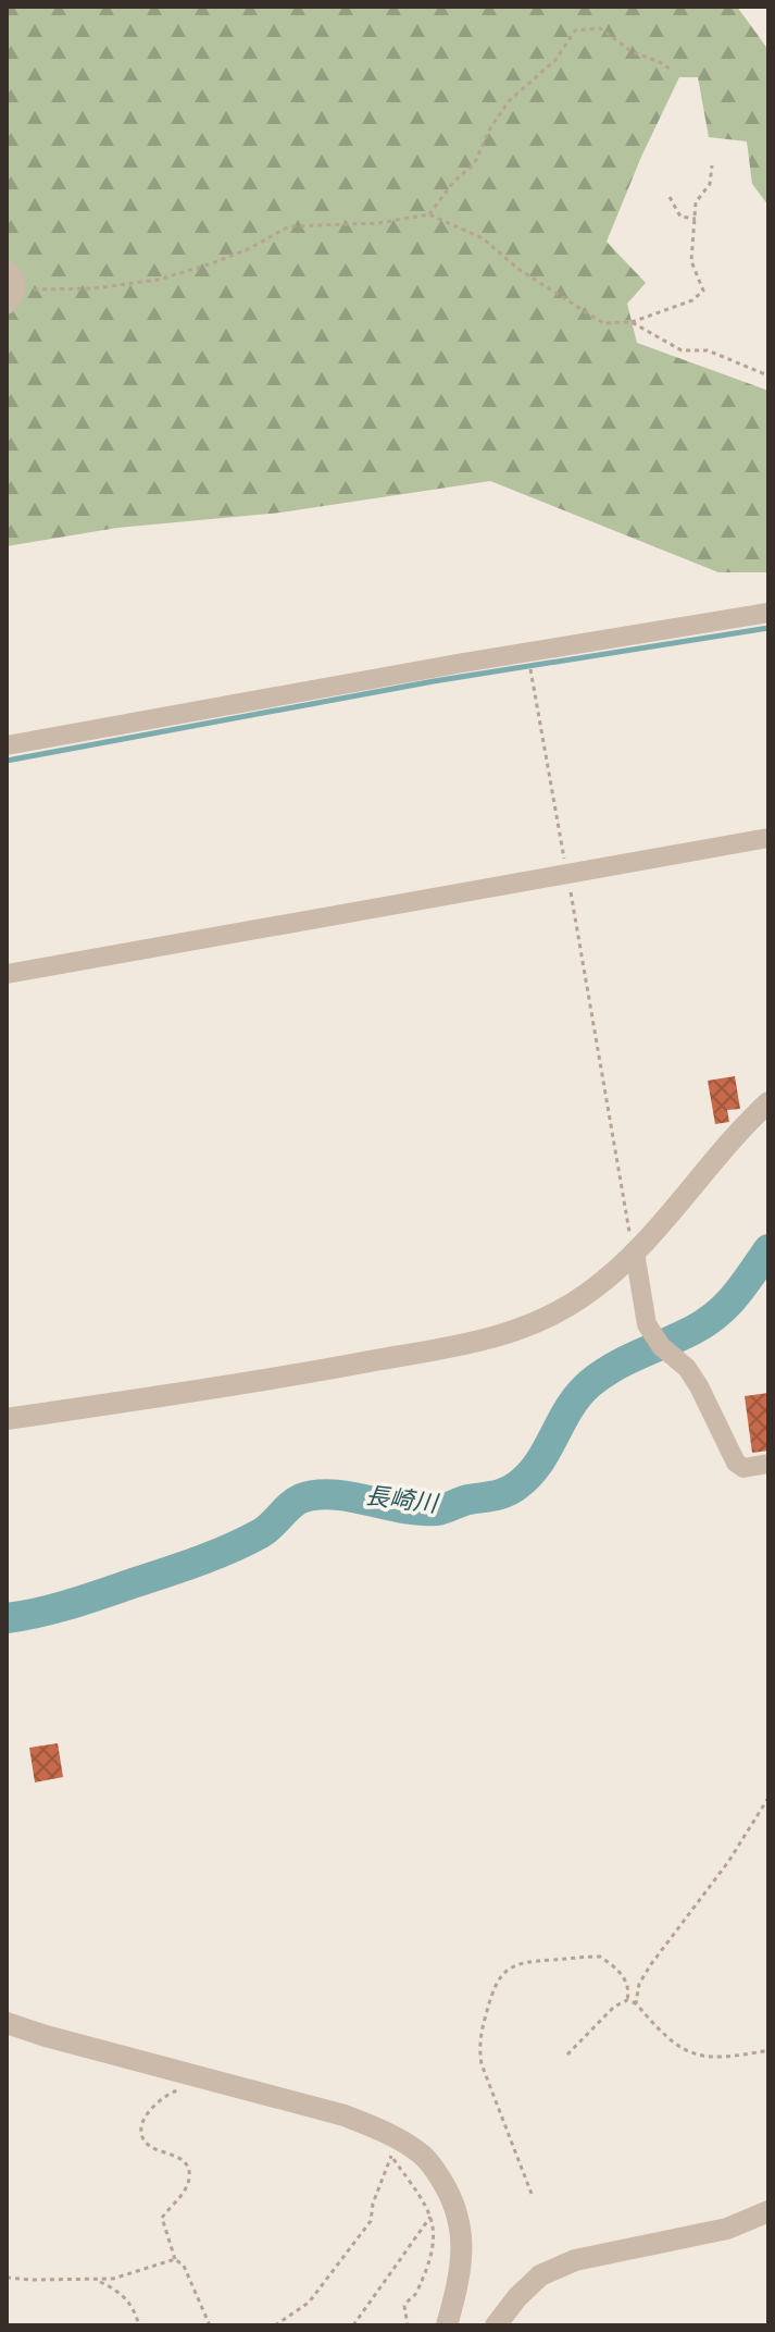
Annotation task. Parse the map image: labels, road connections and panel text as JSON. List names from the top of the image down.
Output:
{
  "water": ["長崎川"]
}
